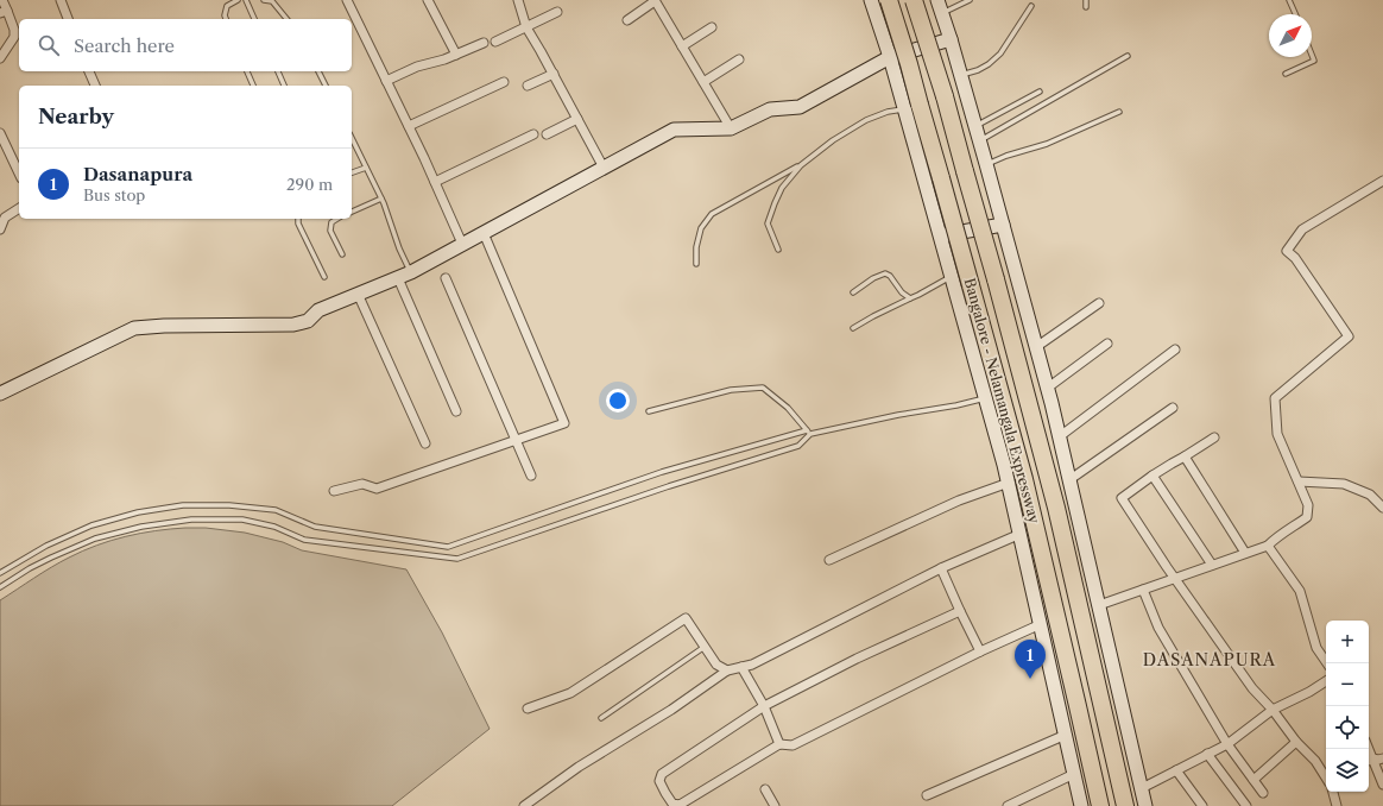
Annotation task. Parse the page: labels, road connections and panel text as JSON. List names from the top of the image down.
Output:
{
  "streets": {
    "highway": ["Bangalore - Nelamangala Expressway"]
  },
  "districts": ["DASANAPURA"],
  "north": "top right",
  "page": {
    "search": "Search here",
    "heading": "Nearby",
    "list": [
      {
        "mark": "1",
        "name": "Dasanapura",
        "note": "Bus stop",
        "value": "290 m"
      }
    ],
    "map_buttons": ["+", "−"],
    "pins": "1"
  }
}
